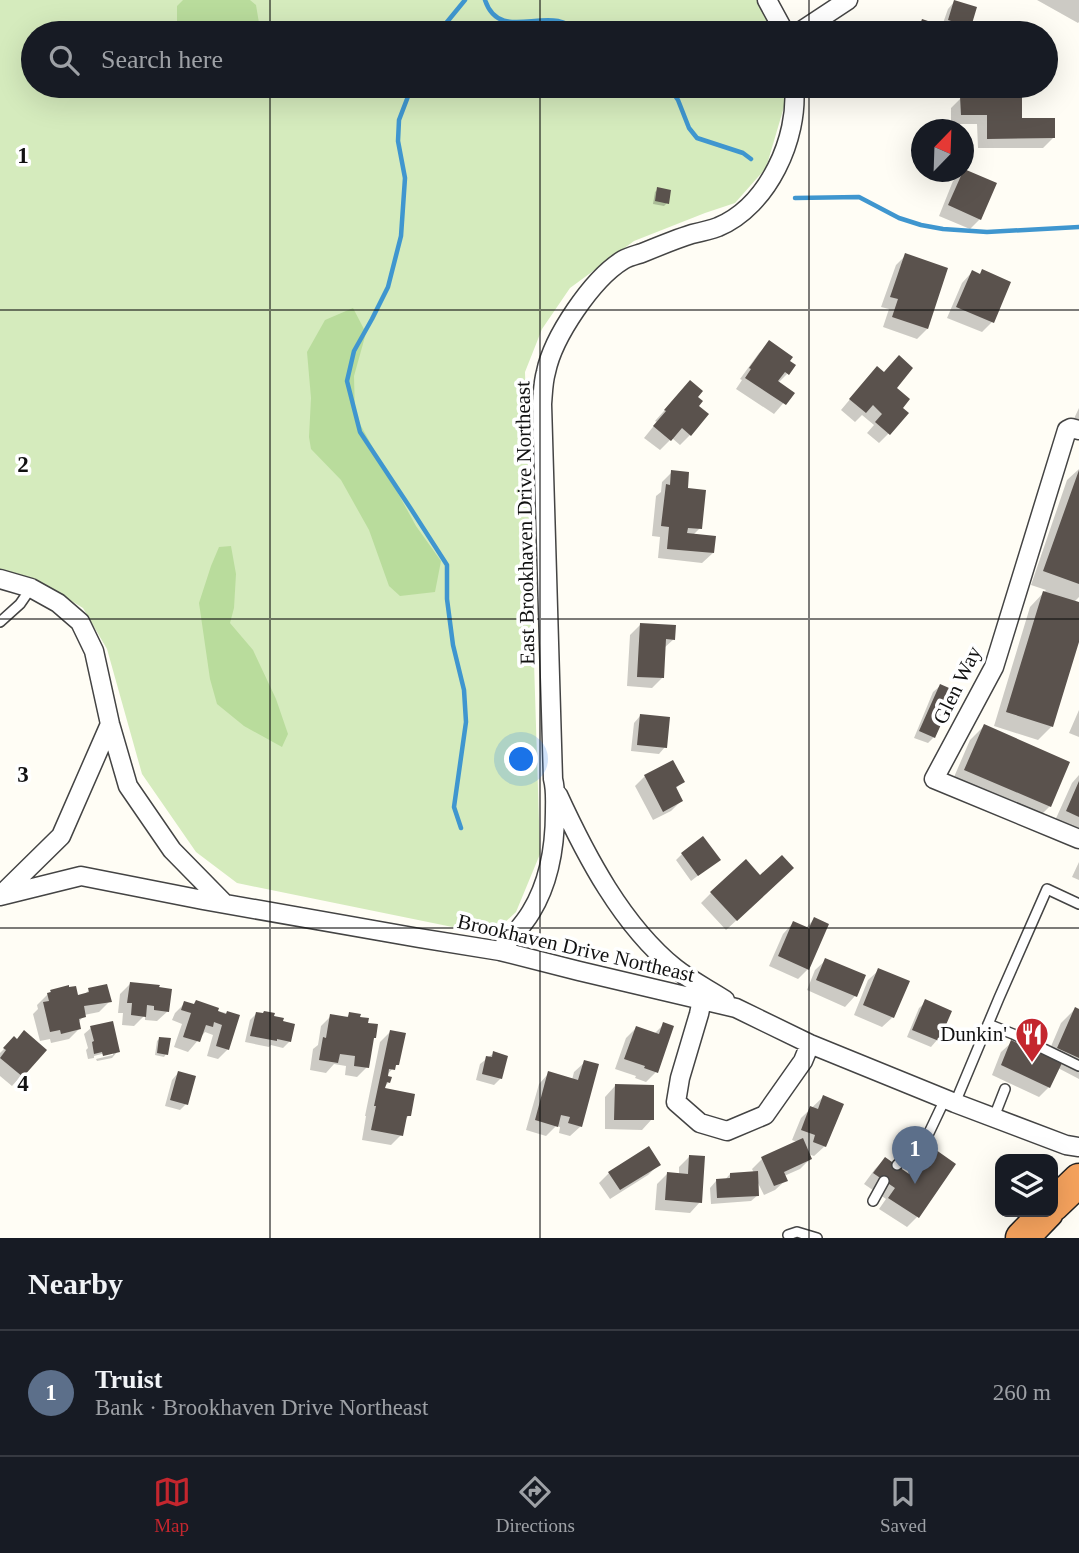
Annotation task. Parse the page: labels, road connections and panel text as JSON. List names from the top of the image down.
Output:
{
  "streets": {
    "street": ["East Brookhaven Drive Northeast", "Glen Way", "Brookhaven Drive Northeast"]
  },
  "crossings": [
    ["East Brookhaven Drive Northeast", "Brookhaven Drive Northeast"]
  ],
  "places": {
    "restaurant": ["Dunkin'"]
  },
  "north": "top right",
  "page": {
    "search": "Search here",
    "pins": "1",
    "heading": "Nearby",
    "list": [
      {
        "mark": "1",
        "name": "Truist",
        "note": "Bank · Brookhaven Drive Northeast",
        "value": "260 m"
      }
    ],
    "nav": ["Map", "Directions", "Saved"]
  },
  "grid": {
    "rows": [
      "1",
      "2",
      "3",
      "4"
    ]
  }
}
